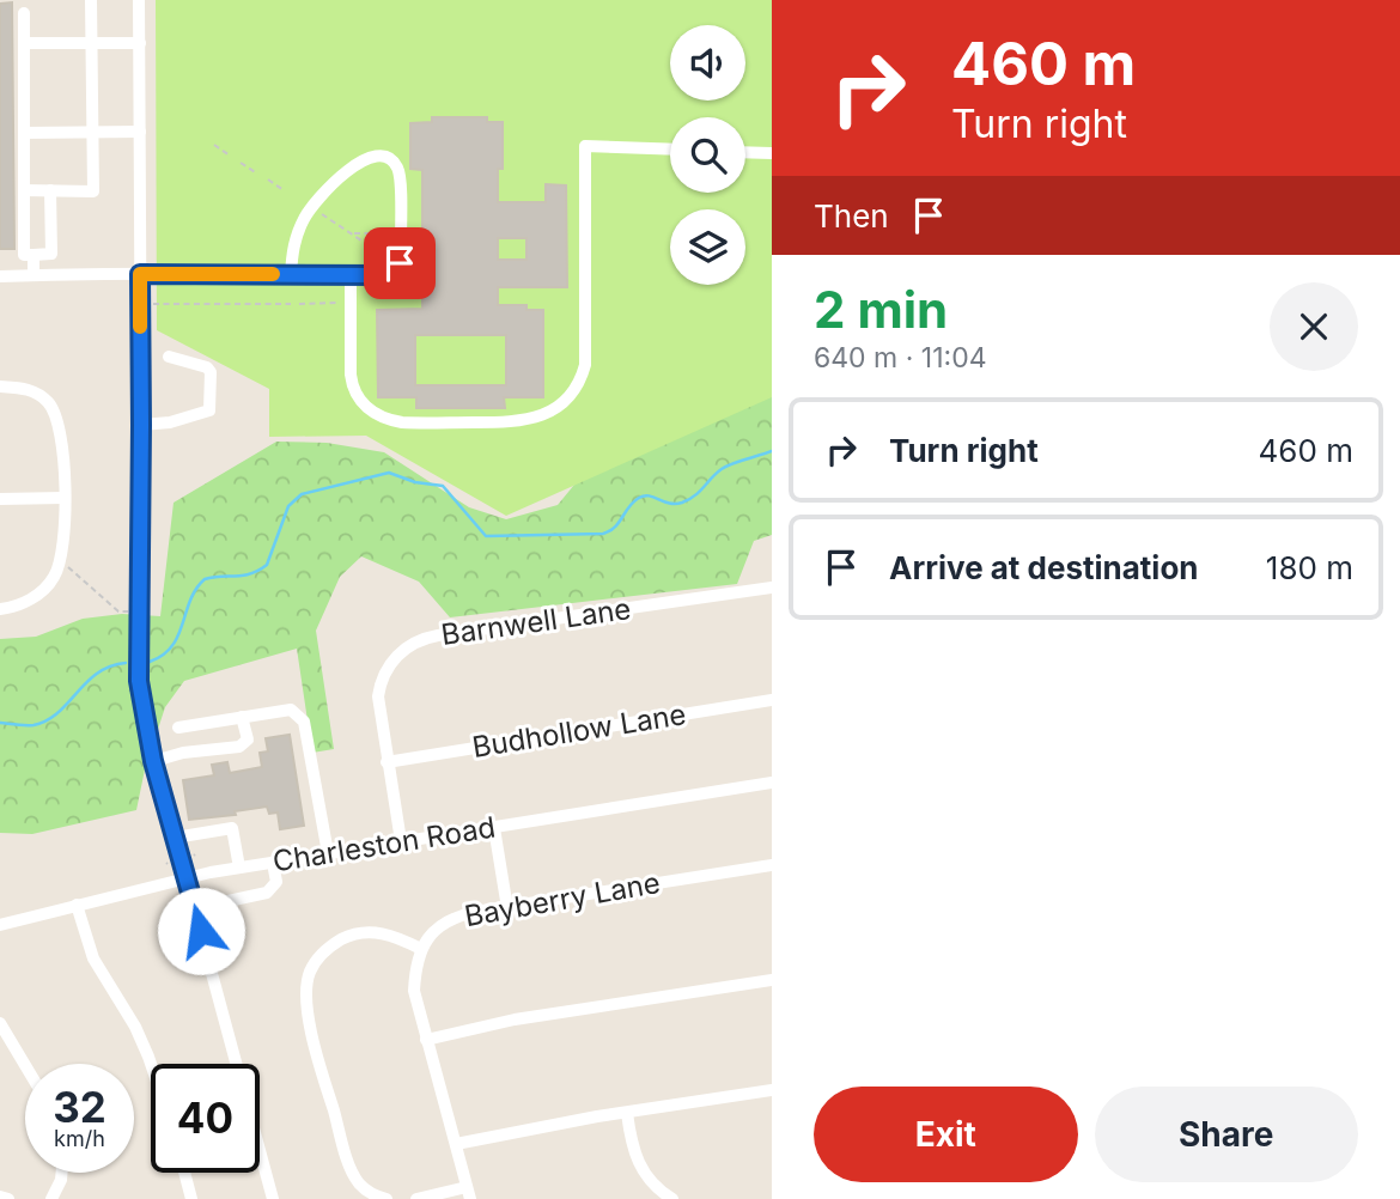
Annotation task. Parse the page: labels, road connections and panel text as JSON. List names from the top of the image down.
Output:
{
  "streets": {
    "street": [
      "Barnwell Lane",
      "Budhollow Lane",
      "Charleston Road",
      "Bayberry Lane"
    ]
  },
  "crossings": [
    ["Barnwell Lane", "Budhollow Lane"],
    ["Barnwell Lane", "Charleston Road"]
  ],
  "page": {
    "turn": ["460 m", "Turn right"],
    "then": "Then",
    "heading": ["2 min", "640 m · 11:04"],
    "list": [
      {
        "name": "Turn right",
        "value": "460 m"
      },
      {
        "name": "Arrive at destination",
        "value": "180 m"
      }
    ],
    "speed": "32 km/h",
    "limit": "40",
    "buttons": ["Exit", "Share"]
  }
}
